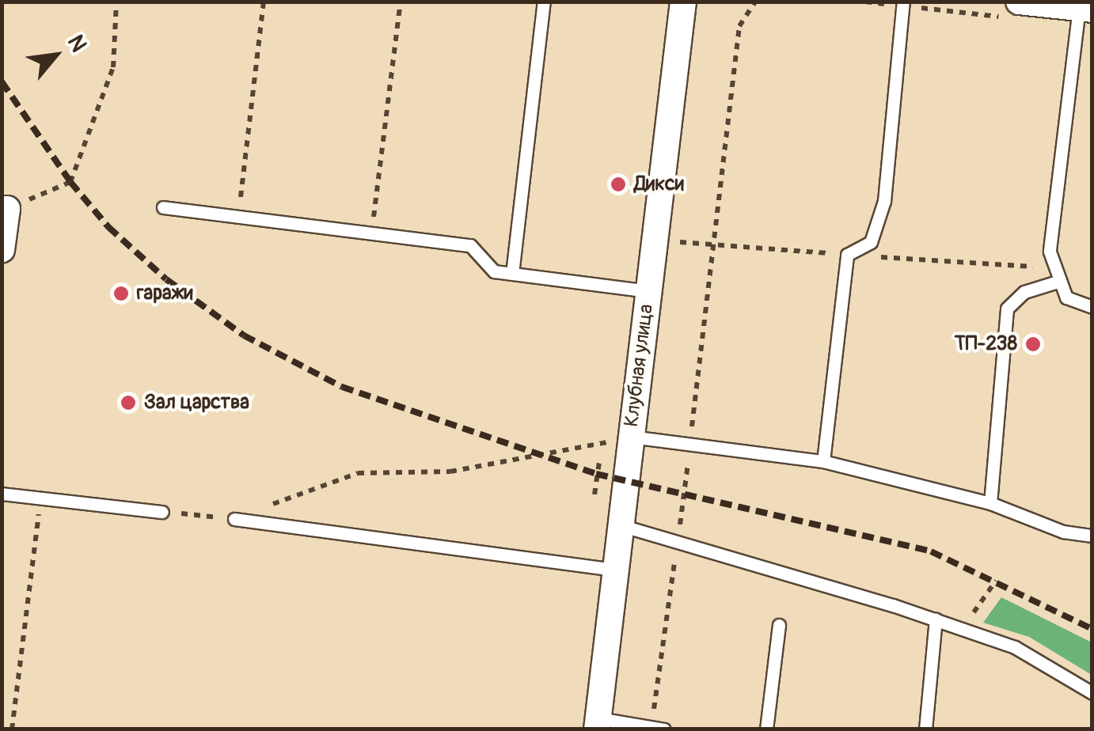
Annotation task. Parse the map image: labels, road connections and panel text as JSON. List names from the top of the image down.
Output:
{
  "streets": {
    "street": ["Клубная улица"]
  },
  "places": [
    "Дикси",
    "гаражи",
    "ТП-238",
    "Зал царства"
  ],
  "north": "top right"
}
